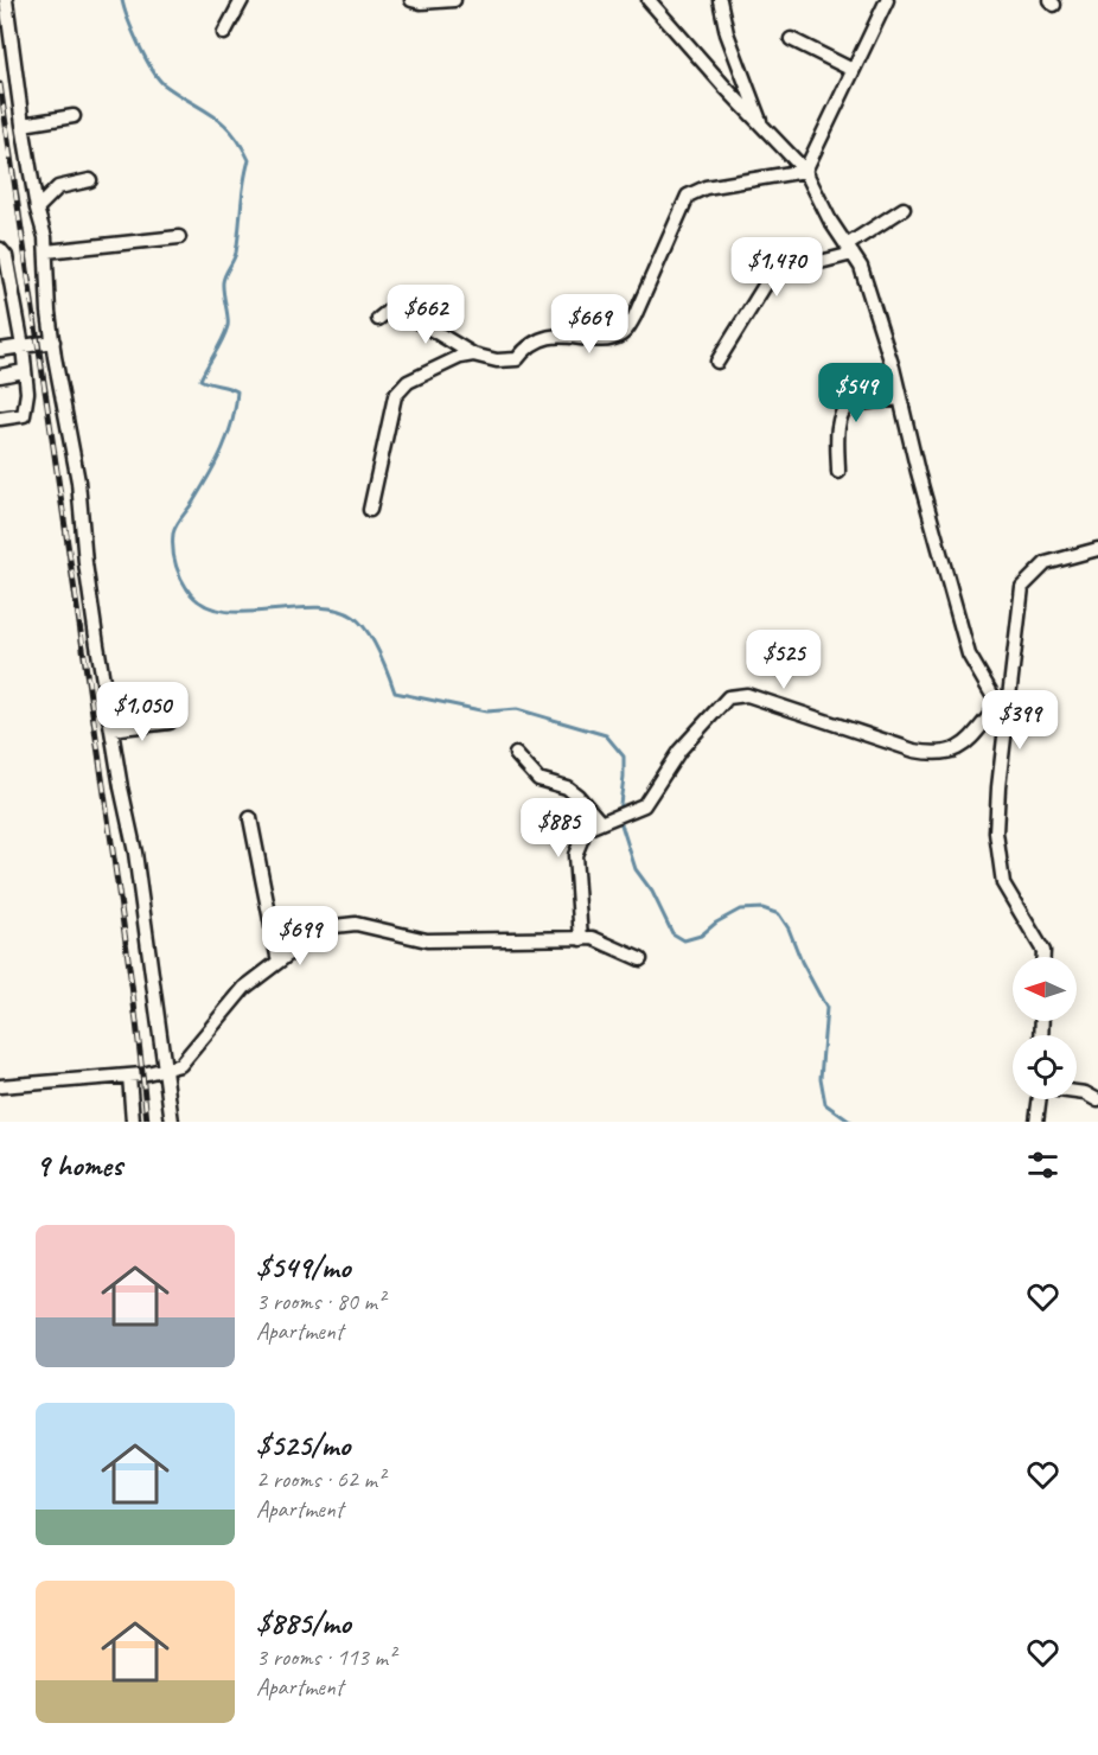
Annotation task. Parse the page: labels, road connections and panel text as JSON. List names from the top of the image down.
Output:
{
  "north": "left",
  "page": {
    "price": [
      "$1,470",
      "$662",
      "$669",
      "$549",
      "$525",
      "$1,050",
      "$399",
      "$885",
      "$699"
    ],
    "heading": "9 homes",
    "list": [
      {
        "name": "$549/mo",
        "note": "3 rooms · 80 m² · Apartment"
      },
      {
        "name": "$525/mo",
        "note": "2 rooms · 62 m² · Apartment"
      },
      {
        "name": "$885/mo",
        "note": "3 rooms · 113 m² · Apartment"
      }
    ]
  }
}
